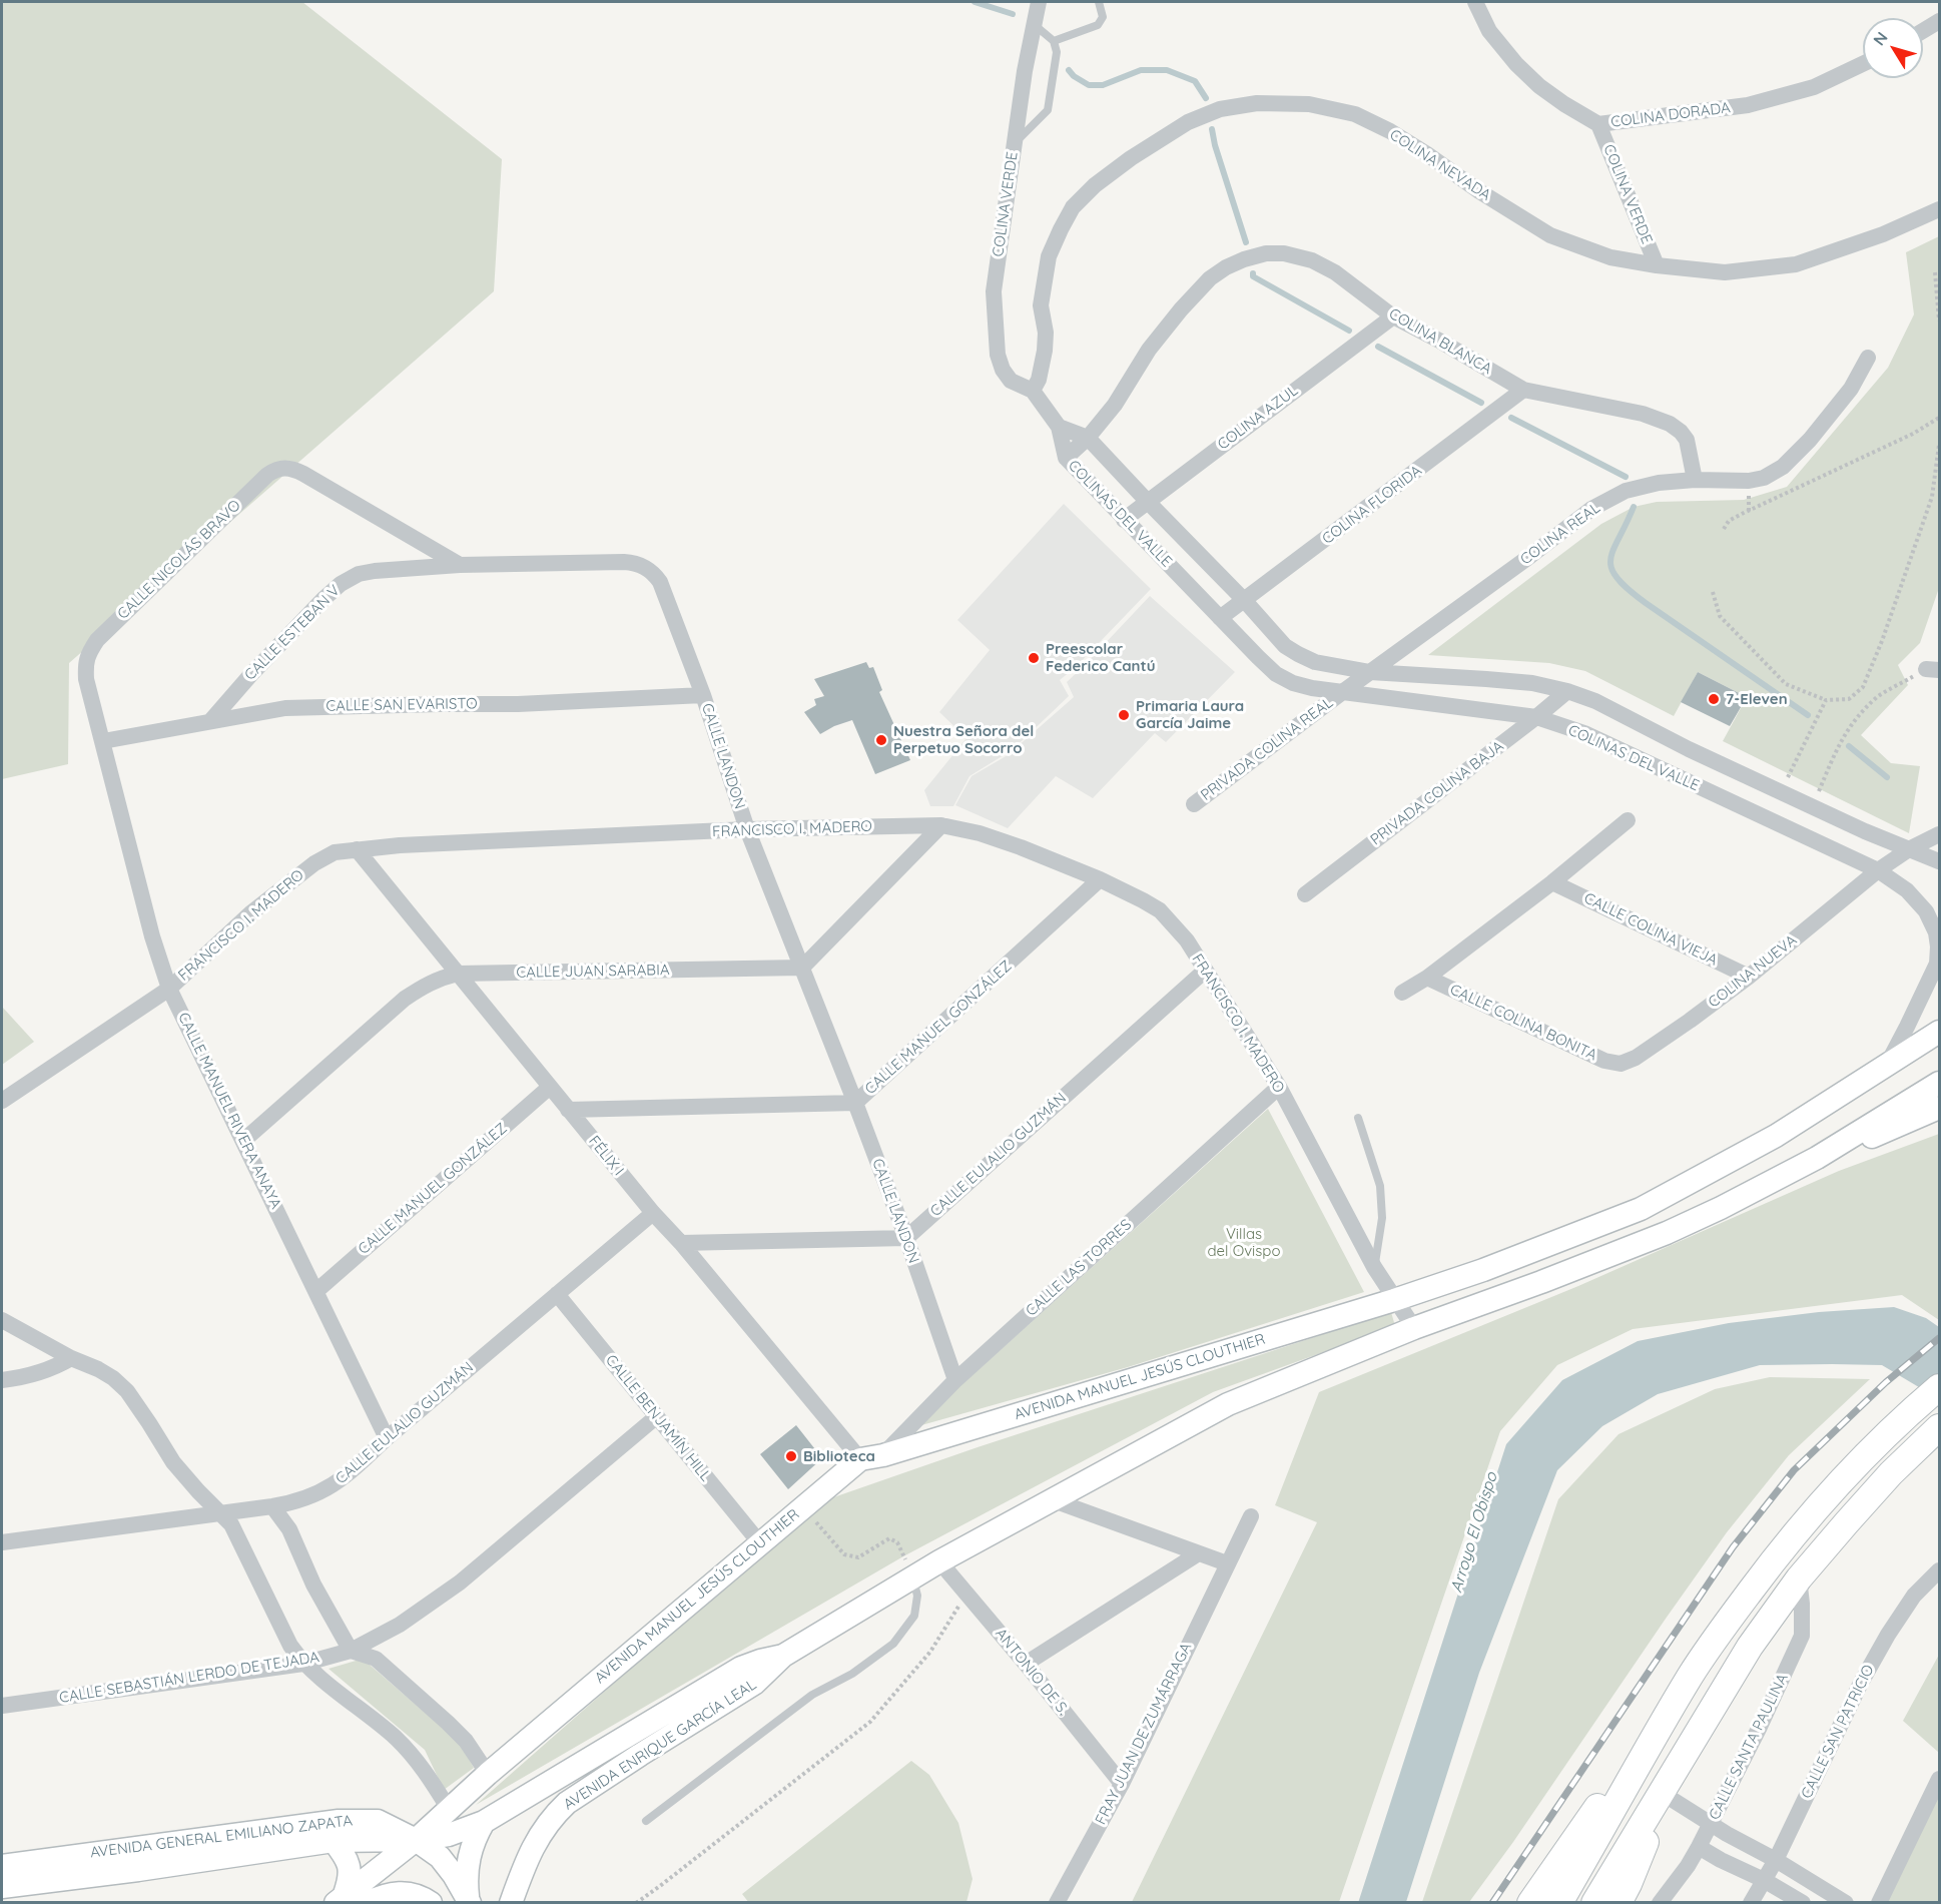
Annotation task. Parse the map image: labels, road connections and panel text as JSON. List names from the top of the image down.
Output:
{
  "streets": {
    "street": [
      "COLINA DORADA",
      "COLINA NEVADA",
      "COLINA VERDE",
      "COLINA BLANCA",
      "COLINA AZUL",
      "COLINA FLORIDA",
      "COLINAS DEL VALLE",
      "COLINA REAL",
      "CALLE NICOLÁS BRAVO",
      "CALLE ESTEBAN V",
      "CALLE SAN EVARISTO",
      "PRIVADA COLINA REAL",
      "CALLE LANDON",
      "PRIVADA COLINA BAJA",
      "FRANCISCO I. MADERO",
      "CALLE COLINA VIEJA",
      "CALLE JUAN SARABIA",
      "COLINA NUEVA",
      "CALLE COLINA BONITA",
      "CALLE MANUEL GONZÁLEZ",
      "CALLE MANUEL RIVERA ANAYA",
      "CALLE EULALIO GUZMÁN",
      "FÉLIX I",
      "CALLE LAS TORRES",
      "AVENIDA MANUEL JESÚS CLOUTHIER",
      "CALLE BENJAMÍN HILL",
      "ANTONIO DE S.",
      "CALLE SEBASTIÁN LERDO DE TEJADA",
      "CALLE SAN PATRICIO",
      "FRAY JUAN DE ZUMÁRRAGA",
      "AVENIDA ENRIQUE GARCÍA LEAL",
      "CALLE SANTA PAULINA",
      "AVENIDA GENERAL EMILIANO ZAPATA"
    ]
  },
  "crossings": [
    ["COLINA DORADA", "COLINA VERDE"],
    ["COLINA NEVADA", "COLINA VERDE"],
    ["COLINA BLANCA", "COLINA AZUL"],
    ["COLINA BLANCA", "COLINA FLORIDA"],
    ["COLINA BLANCA", "COLINAS DEL VALLE"],
    ["COLINA BLANCA", "COLINA REAL"],
    ["COLINA AZUL", "COLINAS DEL VALLE"],
    ["COLINA FLORIDA", "COLINAS DEL VALLE"],
    ["COLINAS DEL VALLE", "COLINA REAL"],
    ["COLINAS DEL VALLE", "PRIVADA COLINA REAL"],
    ["COLINAS DEL VALLE", "PRIVADA COLINA BAJA"],
    ["COLINAS DEL VALLE", "COLINA NUEVA"],
    ["COLINAS DEL VALLE", "AVENIDA MANUEL JESÚS CLOUTHIER"],
    ["COLINA REAL", "PRIVADA COLINA REAL"],
    ["CALLE NICOLÁS BRAVO", "CALLE ESTEBAN V"],
    ["CALLE NICOLÁS BRAVO", "CALLE LANDON"],
    ["CALLE NICOLÁS BRAVO", "CALLE MANUEL RIVERA ANAYA"],
    ["CALLE ESTEBAN V", "CALLE SAN EVARISTO"],
    ["CALLE ESTEBAN V", "CALLE LANDON"],
    ["CALLE SAN EVARISTO", "CALLE LANDON"],
    ["CALLE SAN EVARISTO", "CALLE MANUEL RIVERA ANAYA"],
    ["CALLE LANDON", "FRANCISCO I. MADERO"],
    ["CALLE LANDON", "CALLE JUAN SARABIA"],
    ["CALLE LANDON", "CALLE MANUEL GONZÁLEZ"],
    ["CALLE LANDON", "CALLE EULALIO GUZMÁN"],
    ["CALLE LANDON", "CALLE LAS TORRES"],
    ["FRANCISCO I. MADERO", "CALLE MANUEL GONZÁLEZ"],
    ["FRANCISCO I. MADERO", "CALLE MANUEL RIVERA ANAYA"],
    ["FRANCISCO I. MADERO", "CALLE EULALIO GUZMÁN"],
    ["FRANCISCO I. MADERO", "FÉLIX I"],
    ["FRANCISCO I. MADERO", "CALLE LAS TORRES"],
    ["FRANCISCO I. MADERO", "AVENIDA MANUEL JESÚS CLOUTHIER"],
    ["CALLE COLINA VIEJA", "COLINA NUEVA"],
    ["CALLE JUAN SARABIA", "CALLE MANUEL RIVERA ANAYA"],
    ["CALLE JUAN SARABIA", "FÉLIX I"],
    ["COLINA NUEVA", "CALLE COLINA BONITA"],
    ["CALLE MANUEL GONZÁLEZ", "CALLE MANUEL RIVERA ANAYA"],
    ["CALLE MANUEL GONZÁLEZ", "FÉLIX I"],
    ["CALLE MANUEL RIVERA ANAYA", "CALLE EULALIO GUZMÁN"],
    ["CALLE EULALIO GUZMÁN", "FÉLIX I"],
    ["CALLE EULALIO GUZMÁN", "CALLE BENJAMÍN HILL"],
    ["FÉLIX I", "AVENIDA MANUEL JESÚS CLOUTHIER"],
    ["CALLE LAS TORRES", "AVENIDA MANUEL JESÚS CLOUTHIER"],
    ["AVENIDA MANUEL JESÚS CLOUTHIER", "CALLE BENJAMÍN HILL"],
    ["AVENIDA MANUEL JESÚS CLOUTHIER", "ANTONIO DE S."],
    ["AVENIDA MANUEL JESÚS CLOUTHIER", "AVENIDA ENRIQUE GARCÍA LEAL"],
    ["AVENIDA MANUEL JESÚS CLOUTHIER", "AVENIDA GENERAL EMILIANO ZAPATA"],
    ["CALLE BENJAMÍN HILL", "CALLE SEBASTIÁN LERDO DE TEJADA"],
    ["ANTONIO DE S.", "FRAY JUAN DE ZUMÁRRAGA"]
  ],
  "water": ["Arroyo El Obispo"],
  "parks": ["Villas del Ovispo"],
  "places": [
    "Preescolar Federico Cantú",
    "7-Eleven",
    "Primaria Laura García Jaime",
    "Nuestra Señora del Perpetuo Socorro",
    "Biblioteca"
  ],
  "north": "top left"
}
